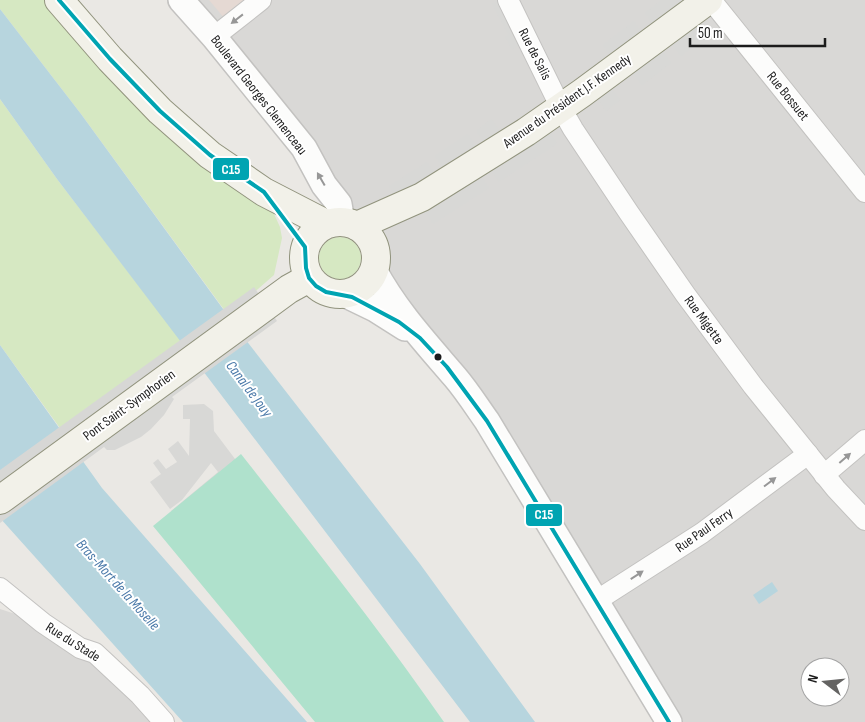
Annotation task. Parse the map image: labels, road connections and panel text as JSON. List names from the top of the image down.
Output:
{
  "streets": {
    "main road": ["Avenue du Président J.F. Kennedy", "Pont Saint-Symphorien"],
    "street": [
      "Rue de Salis",
      "Boulevard Georges Clemenceau",
      "Rue Bossuet",
      "Rue Migette",
      "Rue Paul Ferry",
      "Rue du Stade"
    ]
  },
  "crossings": [
    ["Rue de Salis", "Avenue du Président J.F. Kennedy"],
    ["Rue de Salis", "Rue Migette"],
    ["Boulevard Georges Clemenceau", "Avenue du Président J.F. Kennedy"],
    ["Boulevard Georges Clemenceau", "Pont Saint-Symphorien"],
    ["Rue Bossuet", "Avenue du Président J.F. Kennedy"],
    ["Avenue du Président J.F. Kennedy", "Rue Migette"],
    ["Avenue du Président J.F. Kennedy", "Pont Saint-Symphorien"],
    ["Rue Migette", "Rue Paul Ferry"]
  ],
  "one_way": ["Boulevard Georges Clemenceau", "Rue Paul Ferry"],
  "water": ["Canal de Jouy", "Bras-Mort de la Moselle"],
  "lines": ["transit line C15"],
  "scale_bar": "50 m",
  "north": "left"
}
